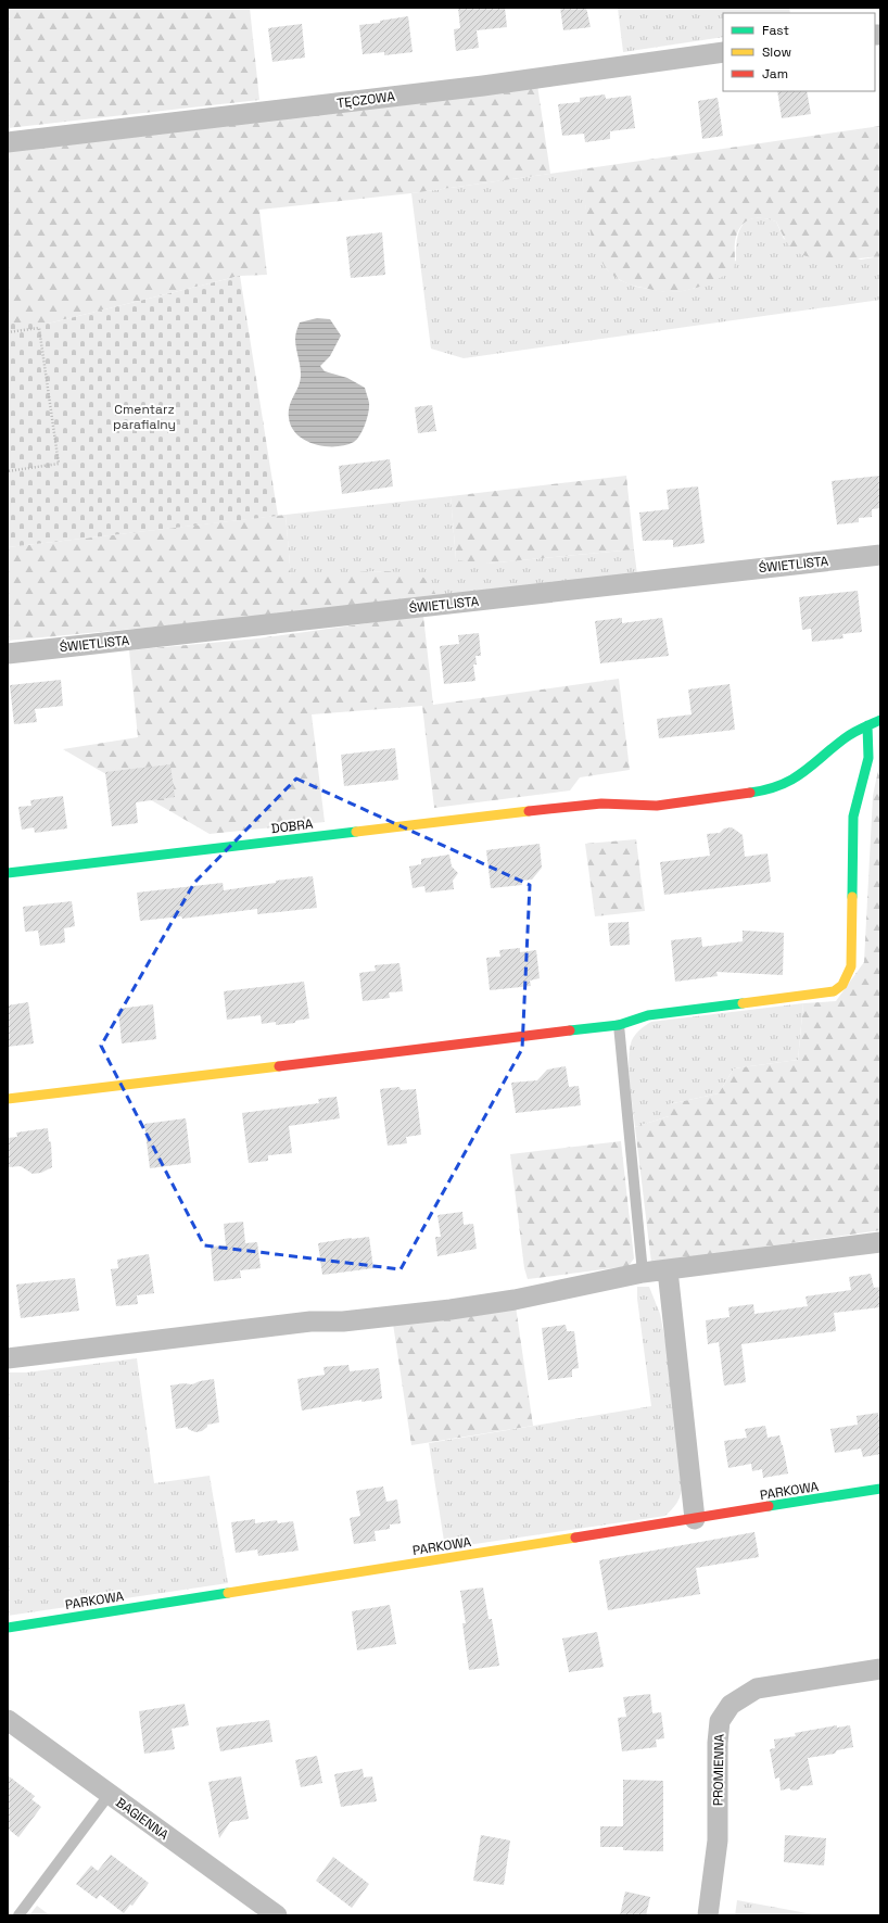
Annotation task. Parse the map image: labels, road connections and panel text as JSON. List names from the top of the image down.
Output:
{
  "streets": {
    "street": [
      "TĘCZOWA",
      "ŚWIETLISTA",
      "DOBRA",
      "PARKOWA",
      "PROMIENNA",
      "BAGIENNA"
    ]
  },
  "parks": ["Cmentarz parafialny"],
  "legend": ["Fast", "Slow", "Jam"]
}
